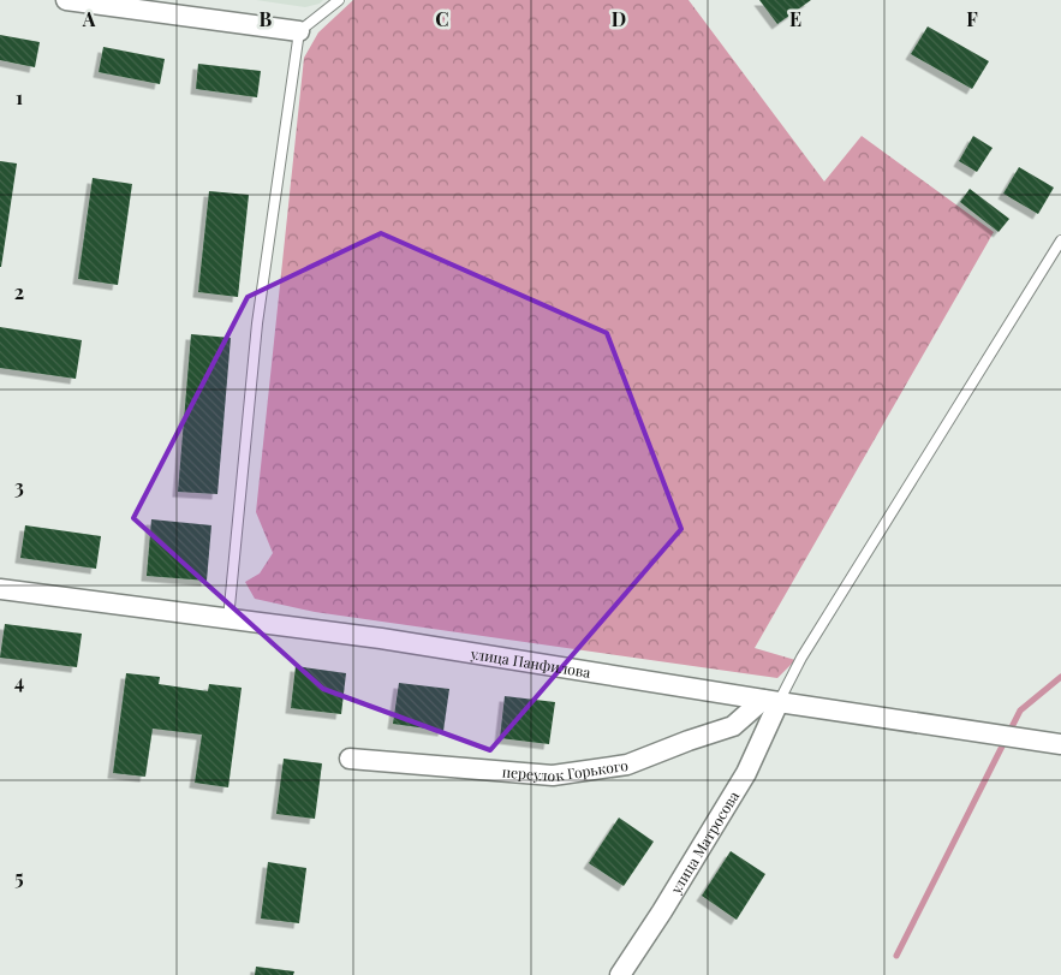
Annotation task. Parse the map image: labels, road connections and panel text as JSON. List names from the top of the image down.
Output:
{
  "streets": {
    "street": ["улица Панфилова", "переулок Горького", "улица Матросова"]
  },
  "crossings": [
    ["улица Панфилова", "переулок Горького"],
    ["улица Панфилова", "улица Матросова"],
    ["переулок Горького", "улица Матросова"]
  ],
  "grid": {
    "columns": [
      "A",
      "B",
      "C",
      "D",
      "E",
      "F"
    ],
    "rows": [
      "1",
      "2",
      "3",
      "4",
      "5"
    ]
  }
}
